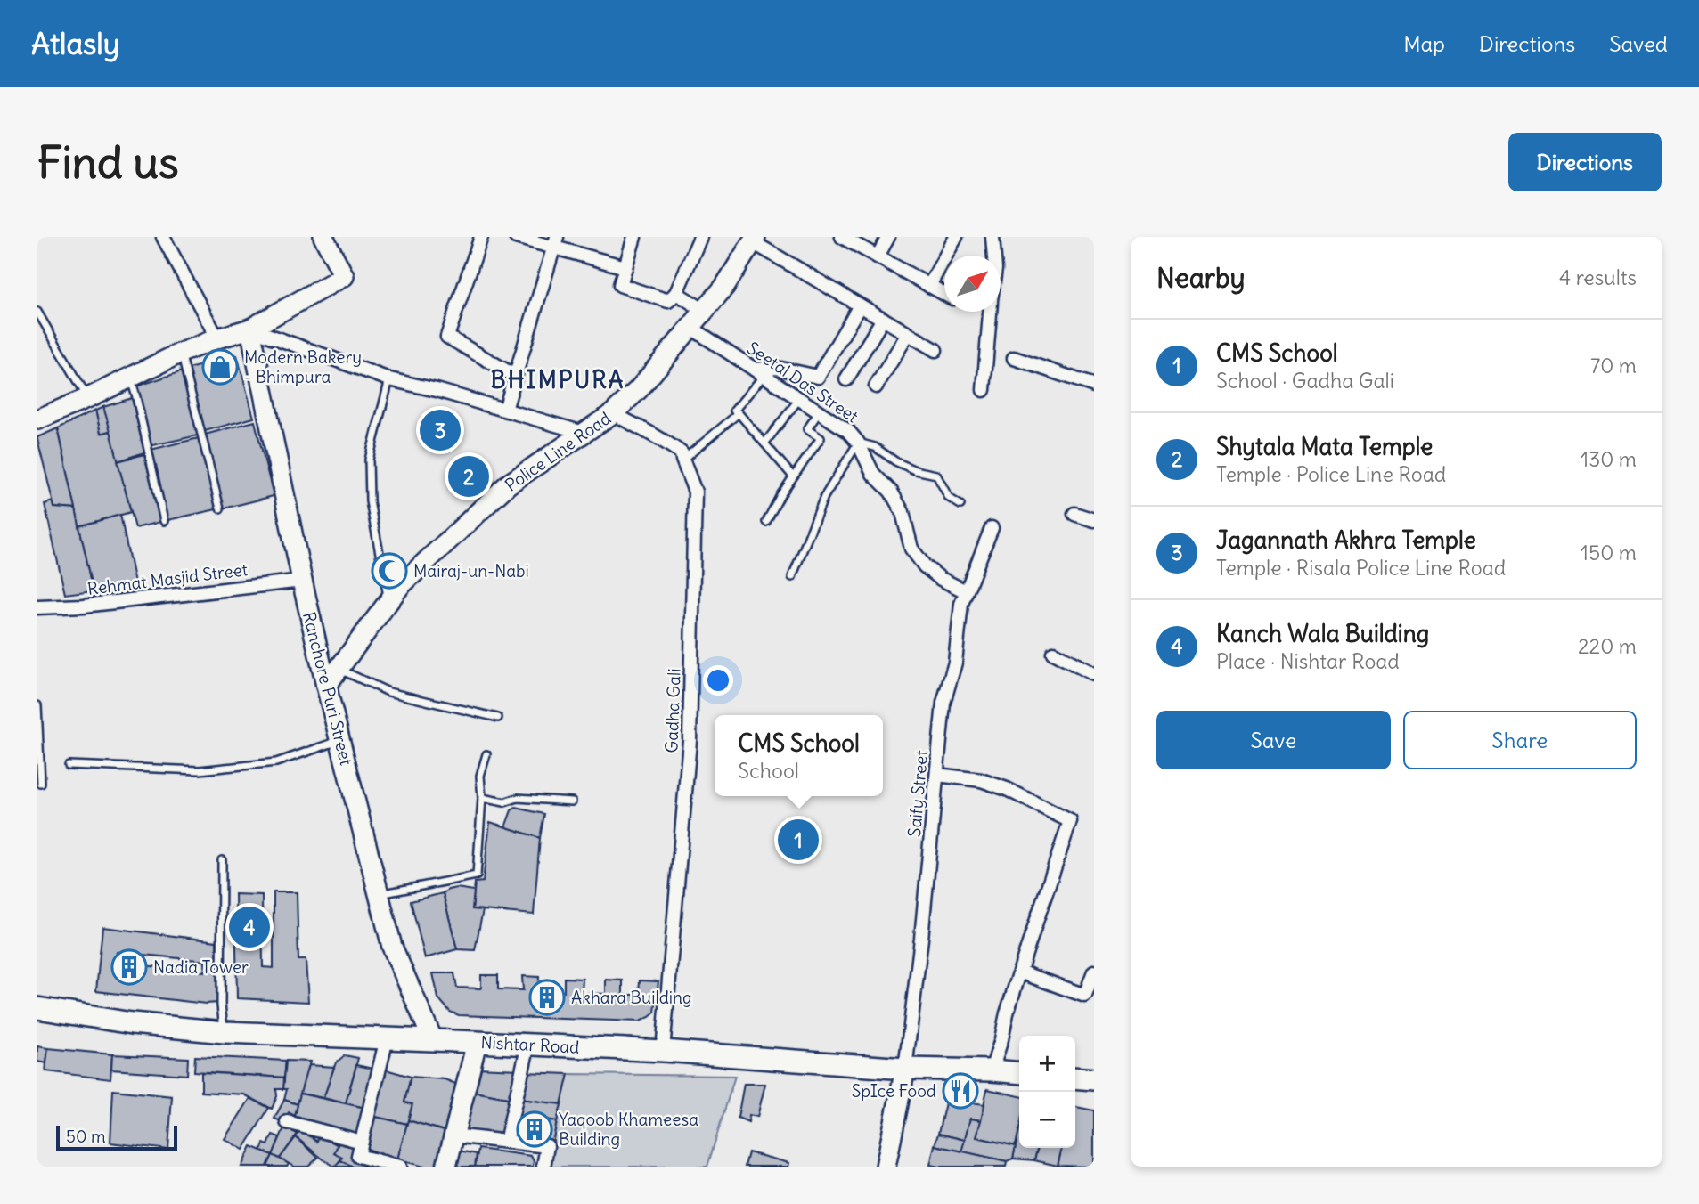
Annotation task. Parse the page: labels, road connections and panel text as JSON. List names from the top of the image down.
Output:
{
  "streets": {
    "main road": ["Nishtar Road"],
    "street": [
      "Seetal Das Street",
      "Police Line Road",
      "Rehmat Masjid Street",
      "Ranchore Puri Street",
      "Gadha Gali",
      "Saify Street"
    ]
  },
  "crossings": [
    ["Seetal Das Street", "Police Line Road"],
    ["Seetal Das Street", "Saify Street"],
    ["Police Line Road", "Ranchore Puri Street"],
    ["Police Line Road", "Gadha Gali"],
    ["Rehmat Masjid Street", "Ranchore Puri Street"],
    ["Ranchore Puri Street", "Nishtar Road"],
    ["Gadha Gali", "Nishtar Road"],
    ["Saify Street", "Nishtar Road"]
  ],
  "districts": ["BHIMPURA"],
  "places": {
    "shop": ["Modern Bakery - Bhimpura"],
    "mosque": ["Mairaj-un-Nabi"],
    "building": ["Nadia Tower", "Akhara Building", "Yaqoob Khameesa Building"],
    "restaurant": ["SpIce Food"]
  },
  "scale_bar": "50 m",
  "north": "top right",
  "page": {
    "header": "Atlasly",
    "nav": ["Map", "Directions", "Saved"],
    "buttons": [
      "Directions",
      ["Save", "Share"]
    ],
    "title": "Find us",
    "heading": ["Nearby", "4 results"],
    "list": [
      {
        "mark": "1",
        "name": "CMS School",
        "note": "School · Gadha Gali",
        "value": "70 m"
      },
      {
        "mark": "2",
        "name": "Shytala Mata Temple",
        "note": "Temple · Police Line Road",
        "value": "130 m"
      },
      {
        "mark": "3",
        "name": "Jagannath Akhra Temple",
        "note": "Temple · Risala Police Line Road",
        "value": "150 m"
      },
      {
        "mark": "4",
        "name": "Kanch Wala Building",
        "note": "Place · Nishtar Road",
        "value": "220 m"
      }
    ],
    "pins": [
      "3",
      "2",
      "1",
      "4"
    ],
    "popup": ["CMS School", "School"],
    "map_buttons": ["+", "−"],
    "scale": "50 m"
  }
}
